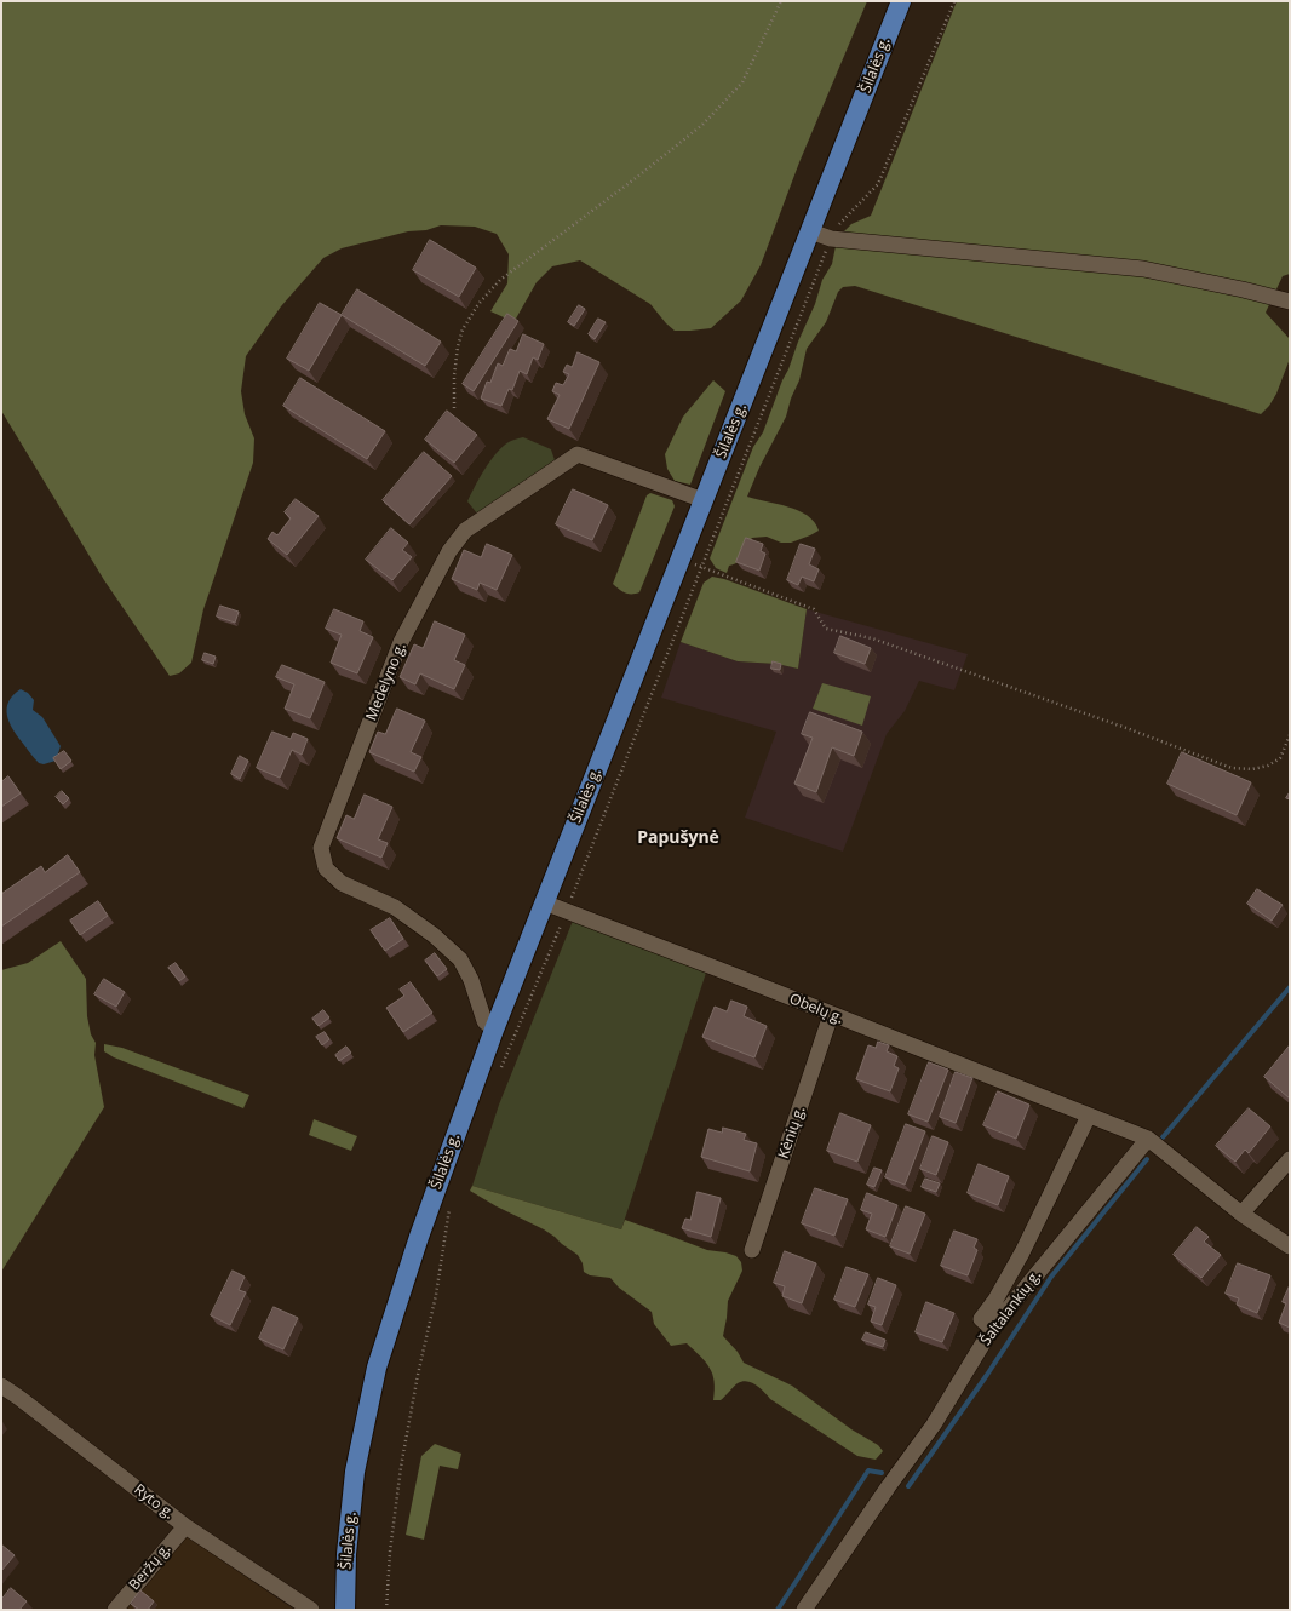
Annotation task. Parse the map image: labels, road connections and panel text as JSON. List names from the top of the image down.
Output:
{
  "streets": {
    "main road": ["Šilalės g."],
    "street": [
      "Medelyno g.",
      "Obelų g.",
      "Kėnių g.",
      "Šaltalankių g.",
      "Ryto g.",
      "Beržų g."
    ]
  },
  "crossings": [
    ["Šilalės g.", "Medelyno g."],
    ["Šilalės g.", "Obelų g."],
    ["Obelų g.", "Kėnių g."],
    ["Obelų g.", "Šaltalankių g."],
    ["Ryto g.", "Beržų g."]
  ],
  "districts": ["Papušynė"]
}
